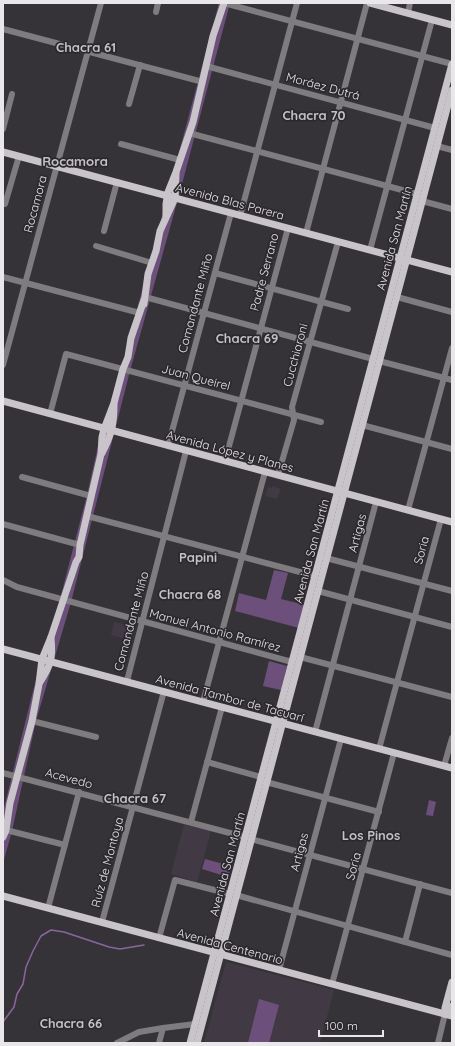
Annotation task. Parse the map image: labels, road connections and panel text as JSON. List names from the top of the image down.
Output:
{
  "streets": {
    "main road": [
      "Avenida Blas Parera",
      "Avenida San Martín",
      "Avenida López y Planes",
      "Avenida Tambor de Tacuarí",
      "Avenida Centenario"
    ],
    "street": [
      "Moráez Dutrá",
      "Rocamora",
      "Padre Serrano",
      "Comandante Miño",
      "Cucchiaroni",
      "Juan Queirel",
      "Artigas",
      "Soria",
      "Manuel Antonio Ramírez",
      "Acevedo",
      "Ruíz de Montoya"
    ]
  },
  "crossings": [
    ["Moráez Dutrá", "Avenida San Martín"],
    ["Avenida Blas Parera", "Rocamora"],
    ["Avenida Blas Parera", "Avenida San Martín"],
    ["Avenida Blas Parera", "Padre Serrano"],
    ["Avenida Blas Parera", "Comandante Miño"],
    ["Avenida Blas Parera", "Cucchiaroni"],
    ["Avenida San Martín", "Avenida López y Planes"],
    ["Avenida San Martín", "Manuel Antonio Ramírez"],
    ["Avenida San Martín", "Avenida Tambor de Tacuarí"],
    ["Avenida San Martín", "Acevedo"],
    ["Avenida San Martín", "Avenida Centenario"],
    ["Padre Serrano", "Juan Queirel"],
    ["Padre Serrano", "Avenida López y Planes"],
    ["Comandante Miño", "Juan Queirel"],
    ["Comandante Miño", "Avenida López y Planes"],
    ["Comandante Miño", "Manuel Antonio Ramírez"],
    ["Comandante Miño", "Avenida Tambor de Tacuarí"],
    ["Cucchiaroni", "Juan Queirel"],
    ["Cucchiaroni", "Avenida López y Planes"],
    ["Juan Queirel", "Avenida López y Planes"],
    ["Avenida López y Planes", "Artigas"],
    ["Avenida López y Planes", "Soria"],
    ["Artigas", "Avenida Tambor de Tacuarí"],
    ["Artigas", "Acevedo"],
    ["Artigas", "Avenida Centenario"],
    ["Soria", "Avenida Tambor de Tacuarí"],
    ["Soria", "Acevedo"],
    ["Soria", "Avenida Centenario"],
    ["Avenida Tambor de Tacuarí", "Ruíz de Montoya"],
    ["Acevedo", "Ruíz de Montoya"],
    ["Ruíz de Montoya", "Avenida Centenario"]
  ],
  "districts": [
    "Chacra 61",
    "Chacra 70",
    "Rocamora",
    "Chacra 69",
    "Papini",
    "Chacra 68",
    "Chacra 67",
    "Los Pinos",
    "Chacra 66"
  ],
  "scale_bar": "100 m"
}
